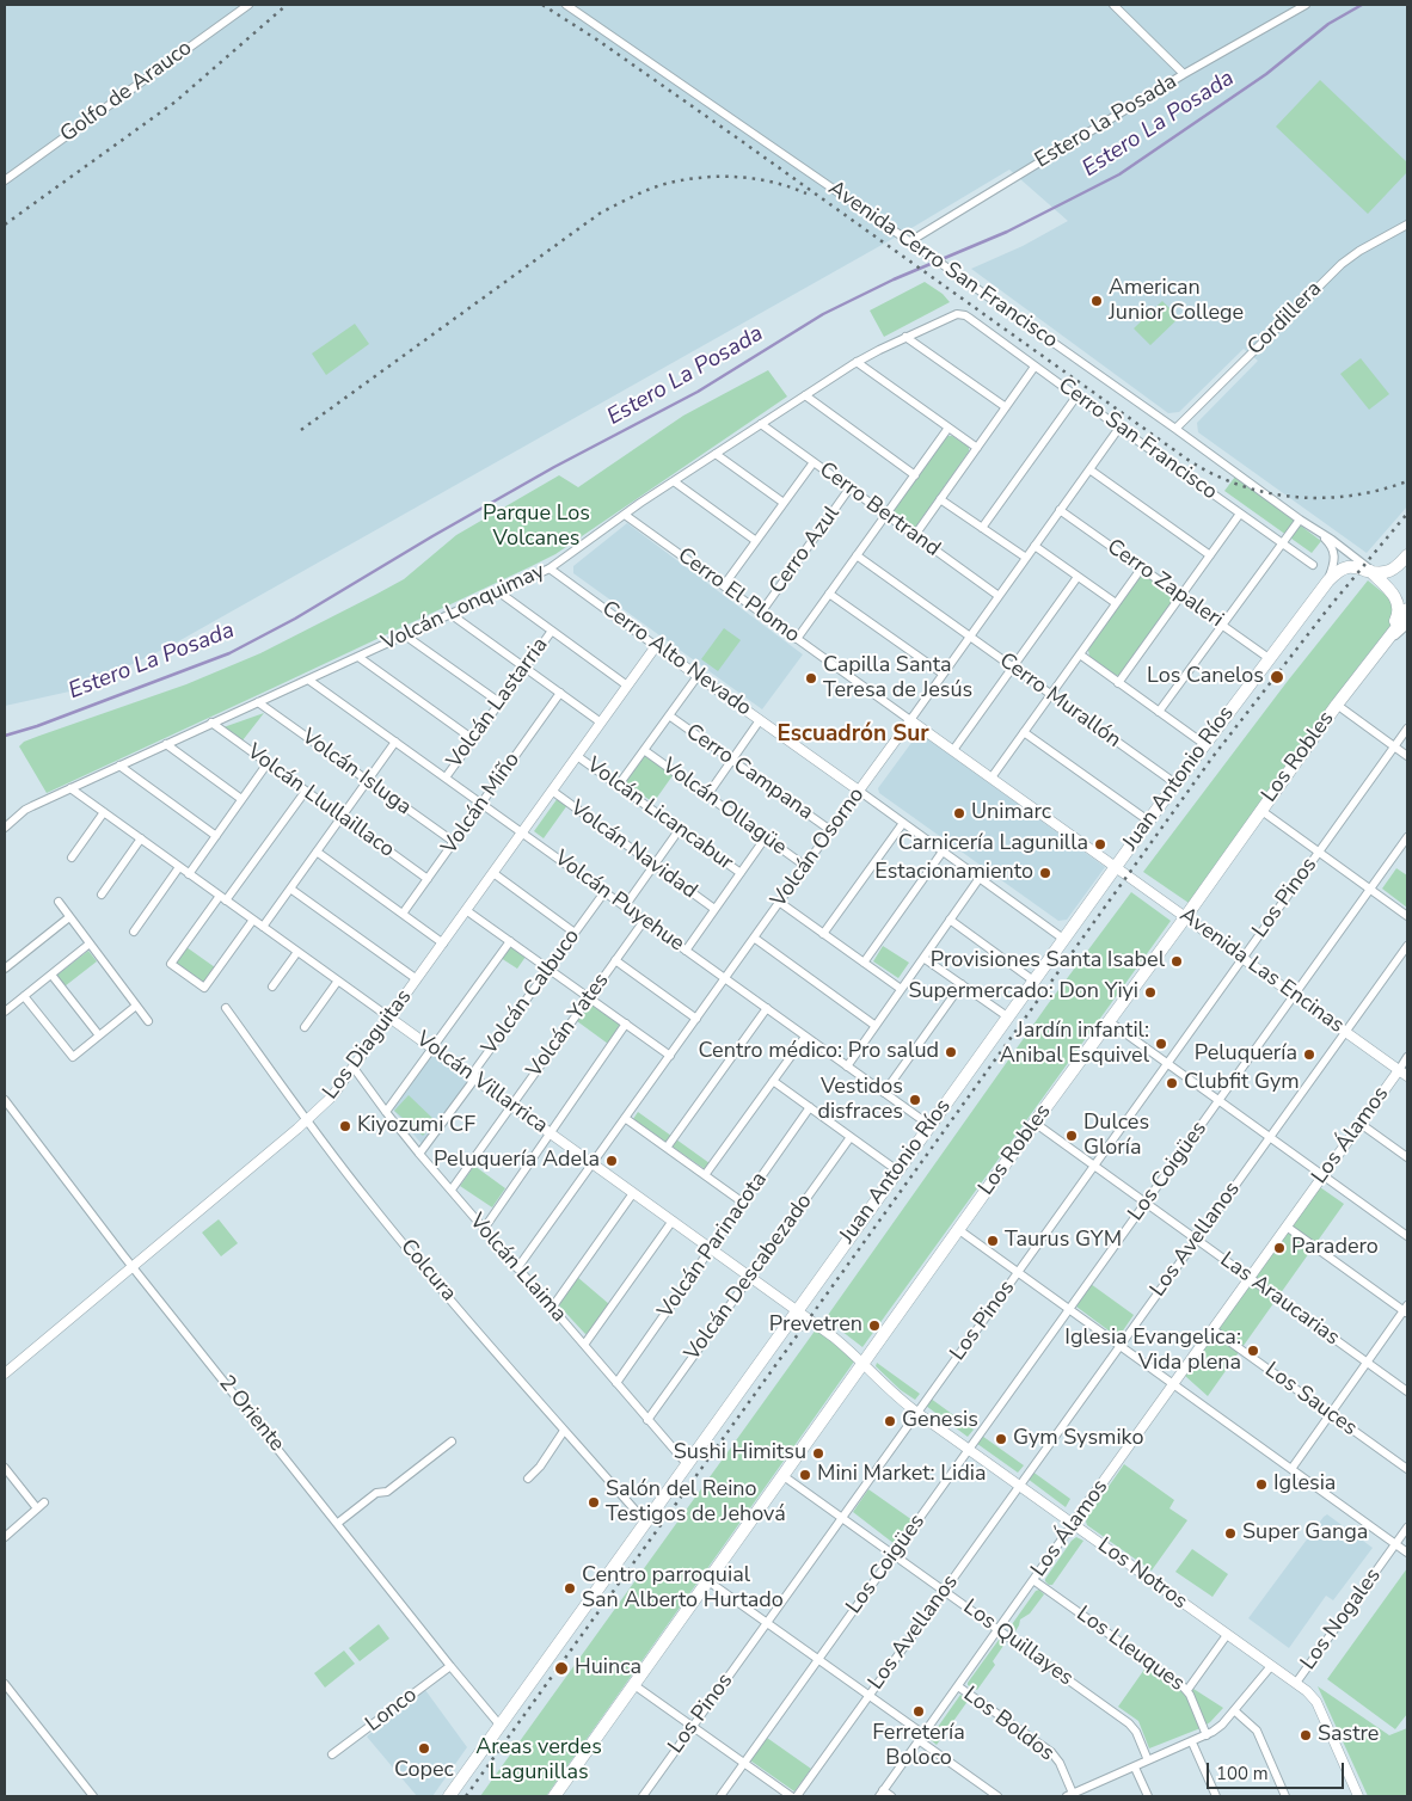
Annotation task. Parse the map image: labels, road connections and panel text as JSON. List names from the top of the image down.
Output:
{
  "streets": {
    "main road": ["Los Robles", "Juan Antonio Ríos"],
    "street": [
      "Golfo de Arauco",
      "Estero la Posada",
      "Avenida Cerro San Francisco",
      "Cordillera",
      "Cerro San Francisco",
      "Cerro Bertrand",
      "Cerro Azul",
      "Cerro Zapaleri",
      "Cerro El Plomo",
      "Volcán Lonquimay",
      "Cerro Alto Nevado",
      "Cerro Murallón",
      "Volcán Lastarria",
      "Volcán Isluga",
      "Cerro Campana",
      "Volcán Llullaillaco",
      "Volcán Miño",
      "Volcán Ollagüe",
      "Volcán Licancabur",
      "Volcán Osorno",
      "Volcán Navidad",
      "Los Pinos",
      "Volcán Puyehue",
      "Avenida Las Encinas",
      "Volcán Calbuco",
      "Volcán Yates",
      "Los Diaguitas",
      "Volcán Villarrica",
      "Los Álamos",
      "Los Coigües",
      "Los Avellanos",
      "Volcán Parinacota",
      "Volcán Llaima",
      "Colcura",
      "Volcán Descabezado",
      "Las Araucarias",
      "Los Sauces",
      "2 Oriente",
      "Los Notros",
      "Los Nogales",
      "Los Quillayes",
      "Los Lleuques",
      "Lonco",
      "Los Boldos"
    ]
  },
  "crossings": [
    ["Estero la Posada", "Avenida Cerro San Francisco"],
    ["Avenida Cerro San Francisco", "Cordillera"],
    ["Cerro San Francisco", "Volcán Lonquimay"],
    ["Cerro San Francisco", "Volcán Osorno"],
    ["Cerro Bertrand", "Cerro Azul"],
    ["Cerro Bertrand", "Volcán Lonquimay"],
    ["Cerro Bertrand", "Volcán Osorno"],
    ["Cerro Azul", "Cerro El Plomo"],
    ["Cerro Zapaleri", "Juan Antonio Ríos"],
    ["Cerro Zapaleri", "Volcán Osorno"],
    ["Cerro El Plomo", "Volcán Lonquimay"],
    ["Cerro El Plomo", "Juan Antonio Ríos"],
    ["Cerro El Plomo", "Volcán Osorno"],
    ["Cerro El Plomo", "Avenida Las Encinas"],
    ["Volcán Lonquimay", "Cerro Alto Nevado"],
    ["Volcán Lonquimay", "Volcán Isluga"],
    ["Volcán Lonquimay", "Volcán Llullaillaco"],
    ["Volcán Lonquimay", "Volcán Puyehue"],
    ["Volcán Lonquimay", "Volcán Villarrica"],
    ["Cerro Alto Nevado", "Juan Antonio Ríos"],
    ["Cerro Alto Nevado", "Volcán Osorno"],
    ["Cerro Alto Nevado", "Los Diaguitas"],
    ["Cerro Murallón", "Juan Antonio Ríos"],
    ["Cerro Murallón", "Volcán Osorno"],
    ["Volcán Lastarria", "Volcán Puyehue"],
    ["Los Robles", "Avenida Las Encinas"],
    ["Los Robles", "Las Araucarias"],
    ["Los Robles", "Los Notros"],
    ["Los Robles", "Los Quillayes"],
    ["Volcán Isluga", "Volcán Miño"],
    ["Cerro Campana", "Volcán Osorno"],
    ["Juan Antonio Ríos", "Volcán Puyehue"],
    ["Juan Antonio Ríos", "Avenida Las Encinas"],
    ["Juan Antonio Ríos", "Volcán Villarrica"],
    ["Juan Antonio Ríos", "Volcán Llaima"],
    ["Juan Antonio Ríos", "Colcura"],
    ["Juan Antonio Ríos", "2 Oriente"],
    ["Volcán Llullaillaco", "Volcán Miño"],
    ["Volcán Miño", "Volcán Puyehue"],
    ["Volcán Ollagüe", "Volcán Osorno"],
    ["Volcán Licancabur", "Los Diaguitas"],
    ["Volcán Osorno", "Volcán Puyehue"],
    ["Volcán Osorno", "Volcán Villarrica"],
    ["Volcán Osorno", "Volcán Llaima"],
    ["Volcán Navidad", "Los Diaguitas"],
    ["Los Pinos", "Avenida Las Encinas"],
    ["Los Pinos", "Las Araucarias"],
    ["Los Pinos", "Los Notros"],
    ["Los Pinos", "Los Quillayes"],
    ["Volcán Puyehue", "Volcán Calbuco"],
    ["Volcán Puyehue", "Volcán Yates"],
    ["Volcán Puyehue", "Los Diaguitas"],
    ["Avenida Las Encinas", "Los Álamos"],
    ["Avenida Las Encinas", "Los Coigües"],
    ["Avenida Las Encinas", "Los Avellanos"],
    ["Volcán Calbuco", "Volcán Villarrica"],
    ["Volcán Calbuco", "Volcán Llaima"],
    ["Volcán Yates", "Volcán Villarrica"],
    ["Volcán Yates", "Volcán Llaima"],
    ["Los Diaguitas", "Volcán Villarrica"],
    ["Los Diaguitas", "Volcán Llaima"],
    ["Los Diaguitas", "Colcura"],
    ["Los Diaguitas", "2 Oriente"],
    ["Volcán Villarrica", "Volcán Parinacota"],
    ["Volcán Villarrica", "Volcán Descabezado"],
    ["Volcán Villarrica", "Los Notros"],
    ["Los Álamos", "Las Araucarias"],
    ["Los Álamos", "Los Sauces"],
    ["Los Álamos", "Los Notros"],
    ["Los Álamos", "Los Quillayes"],
    ["Los Álamos", "Los Lleuques"],
    ["Los Álamos", "Los Boldos"],
    ["Los Coigües", "Las Araucarias"],
    ["Los Coigües", "Los Notros"],
    ["Los Coigües", "Los Quillayes"],
    ["Los Avellanos", "Las Araucarias"],
    ["Los Avellanos", "Los Notros"],
    ["Los Avellanos", "Los Quillayes"],
    ["Volcán Parinacota", "Volcán Llaima"],
    ["Volcán Llaima", "Volcán Descabezado"],
    ["2 Oriente", "Lonco"],
    ["Los Notros", "Los Nogales"],
    ["Los Nogales", "Los Quillayes"],
    ["Los Nogales", "Los Lleuques"],
    ["Los Nogales", "Los Boldos"]
  ],
  "districts": ["Escuadrón Sur"],
  "water": ["Estero La Posada"],
  "parks": ["Parque Los Volcanes", "Areas verdes Lagunillas"],
  "places": [
    "American Junior College",
    "Los Canelos",
    "Capilla Santa Teresa de Jesús",
    "Unimarc",
    "Carnicería Lagunilla",
    "Estacionamiento",
    "Provisiones Santa Isabel",
    "Supermercado: Don Yiyi",
    "Jardín infantil: Anibal Esquivel",
    "Centro médico: Pro salud",
    "Peluquería",
    "Clubfit Gym",
    "Vestidos disfraces",
    "Kiyozumi CF",
    "Dulces Gloría",
    "Peluquería Adela",
    "Taurus GYM",
    "Paradero",
    "Prevetren",
    "Iglesia Evangelica: Vida plena",
    "Genesis",
    "Gym Sysmiko",
    "Sushi Himitsu",
    "Mini Market: Lidia",
    "Iglesia",
    "Salón del Reino Testigos de Jehová",
    "Super Ganga",
    "Centro parroquial San Alberto Hurtado",
    "Huinca",
    "Ferretería Boloco",
    "Sastre",
    "Copec"
  ],
  "scale_bar": "100 m"
}
